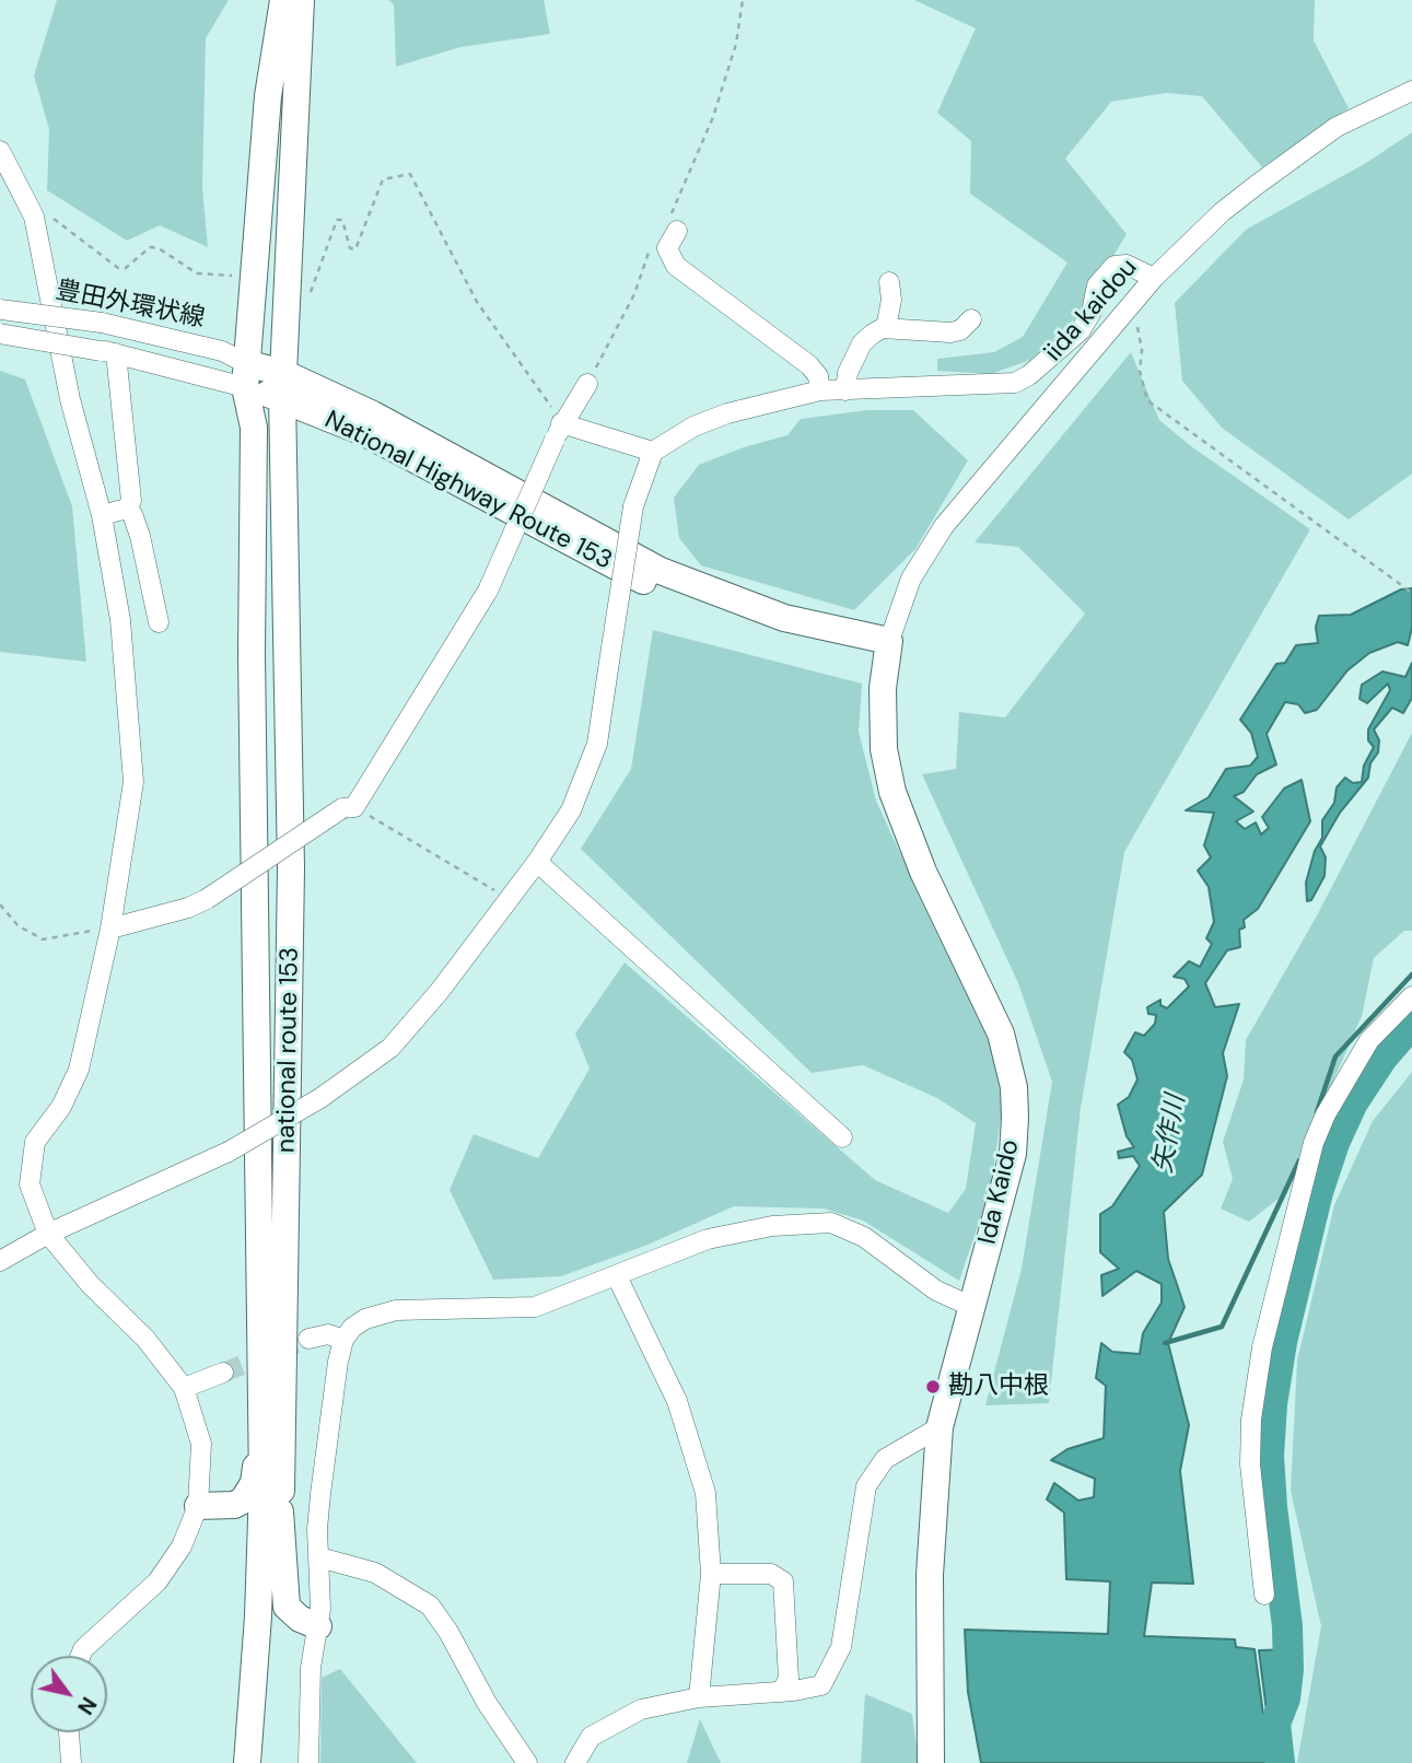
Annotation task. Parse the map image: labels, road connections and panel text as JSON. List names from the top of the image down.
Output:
{
  "streets": {
    "highway": ["National Highway Route 153", "national route 153", "Ida Kaido"],
    "street": ["豊田外環状線", "iida kaidou"]
  },
  "crossings": [
    ["豊田外環状線", "National Highway Route 153"],
    ["豊田外環状線", "national route 153"],
    ["iida kaidou", "National Highway Route 153"],
    ["iida kaidou", "Ida Kaido"],
    ["National Highway Route 153", "national route 153"],
    ["National Highway Route 153", "Ida Kaido"]
  ],
  "water": ["矢作川"],
  "places": ["勘八中根"],
  "north": "bottom right"
}
